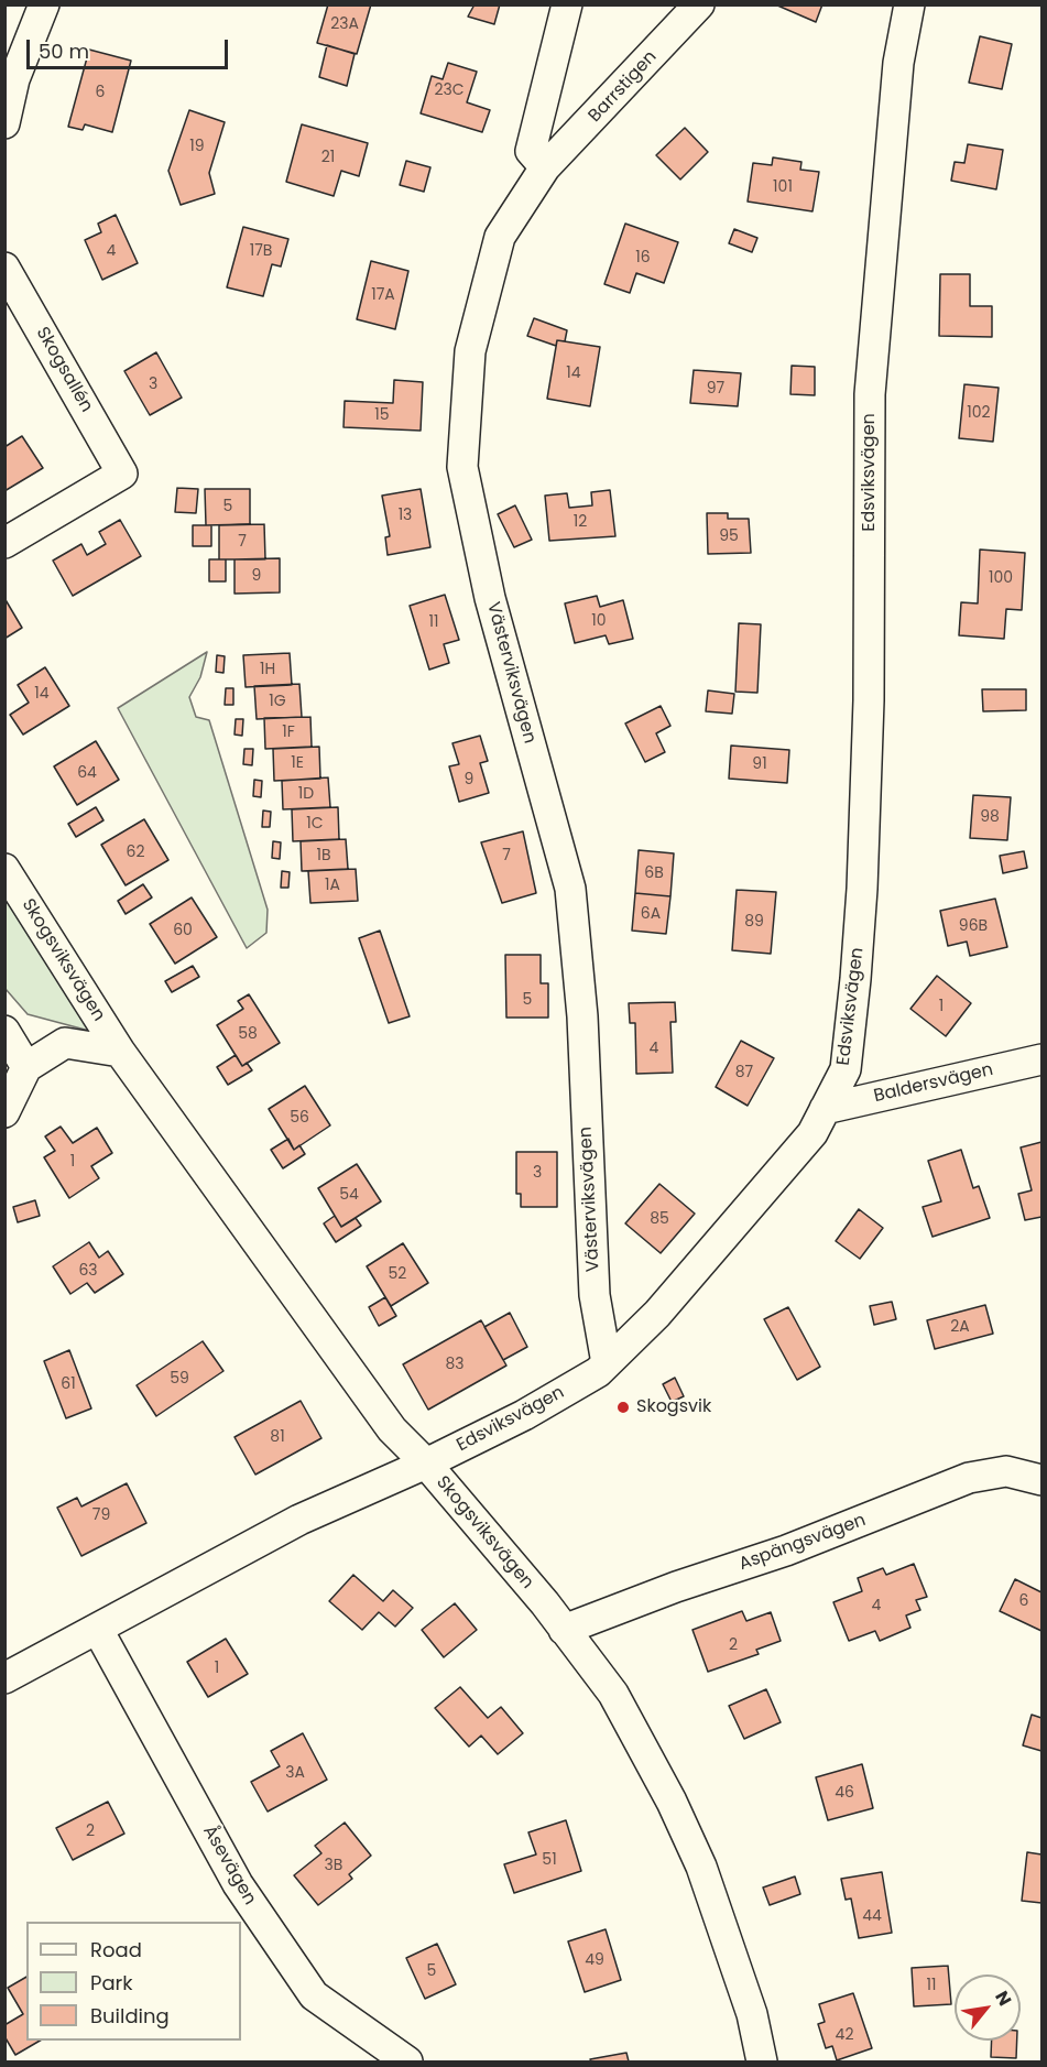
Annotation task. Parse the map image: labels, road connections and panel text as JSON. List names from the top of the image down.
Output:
{
  "streets": {
    "street": [
      "Barrstigen",
      "Skogsallén",
      "Edsviksvägen",
      "Västerviksvägen",
      "Skogsviksvägen",
      "Baldersvägen",
      "Aspängsvägen",
      "Åsevägen"
    ]
  },
  "crossings": [
    ["Barrstigen", "Västerviksvägen"],
    ["Edsviksvägen", "Västerviksvägen"],
    ["Edsviksvägen", "Skogsviksvägen"],
    ["Edsviksvägen", "Baldersvägen"],
    ["Edsviksvägen", "Åsevägen"],
    ["Skogsviksvägen", "Aspängsvägen"]
  ],
  "places": ["Skogsvik"],
  "house_numbers": [
    "23A",
    "23C",
    "6",
    "19",
    "21",
    "101",
    "4",
    "17B",
    "16",
    "17A",
    "14",
    "3",
    "97",
    "102",
    "15",
    "5",
    "13",
    "12",
    "95",
    "7",
    "9",
    "100",
    "10",
    "11",
    "1H",
    "14",
    "1G",
    "1F",
    "1E",
    "91",
    "64",
    "9",
    "1D",
    "98",
    "1C",
    "62",
    "1B",
    "7",
    "6B",
    "1A",
    "6A",
    "89",
    "96B",
    "60",
    "5",
    "1",
    "58",
    "4",
    "87",
    "56",
    "1",
    "3",
    "54",
    "85",
    "63",
    "52",
    "2A",
    "83",
    "59",
    "61",
    "81",
    "79",
    "6",
    "4",
    "2",
    "1",
    "3A",
    "46",
    "2",
    "51",
    "3B",
    "44",
    "49",
    "5",
    "11",
    "42"
  ],
  "legend": ["Road", "Park", "Building"],
  "scale_bar": "50 m",
  "north": "top right"
}
